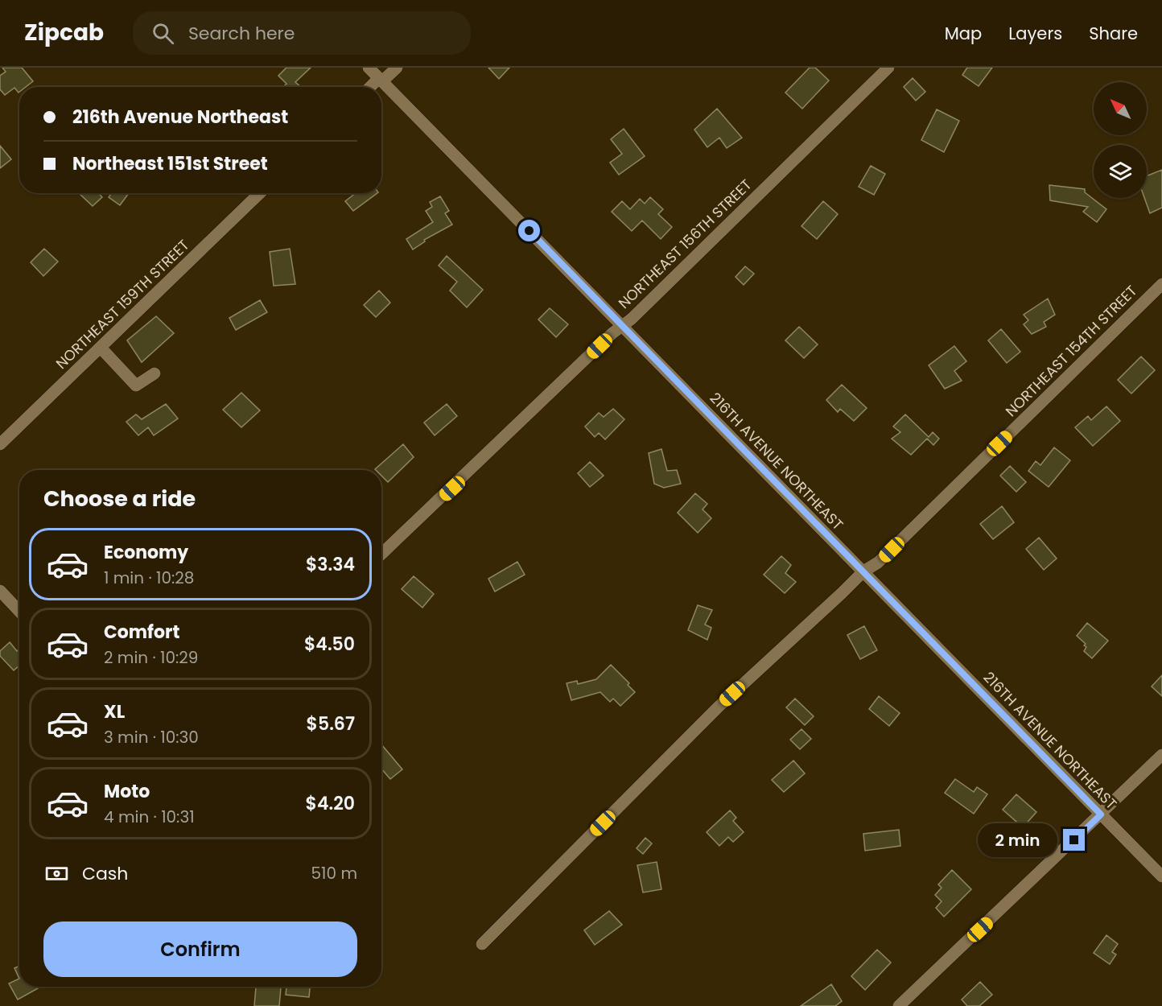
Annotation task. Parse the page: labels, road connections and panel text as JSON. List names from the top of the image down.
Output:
{
  "streets": {
    "street": [
      "NORTHEAST 156TH STREET",
      "NORTHEAST 159TH STREET",
      "NORTHEAST 154TH STREET",
      "216TH AVENUE NORTHEAST"
    ]
  },
  "crossings": [
    ["NORTHEAST 156TH STREET", "216TH AVENUE NORTHEAST"],
    ["NORTHEAST 154TH STREET", "216TH AVENUE NORTHEAST"]
  ],
  "north": "top left",
  "page": {
    "header": "Zipcab",
    "search": "Search here",
    "nav": ["Map", "Layers", "Share"],
    "banner": ["216th Avenue Northeast", "Northeast 151st Street"],
    "heading": "Choose a ride",
    "list": [
      {
        "name": "Economy",
        "note": "1 min · 10:28",
        "value": "$3.34"
      },
      {
        "name": "Comfort",
        "note": "2 min · 10:29",
        "value": "$4.50"
      },
      {
        "name": "XL",
        "note": "3 min · 10:30",
        "value": "$5.67"
      },
      {
        "name": "Moto",
        "note": "4 min · 10:31",
        "value": "$4.20"
      }
    ],
    "bubble": "2 min",
    "pay": ["Cash", "510 m"],
    "buttons": "Confirm"
  }
}
